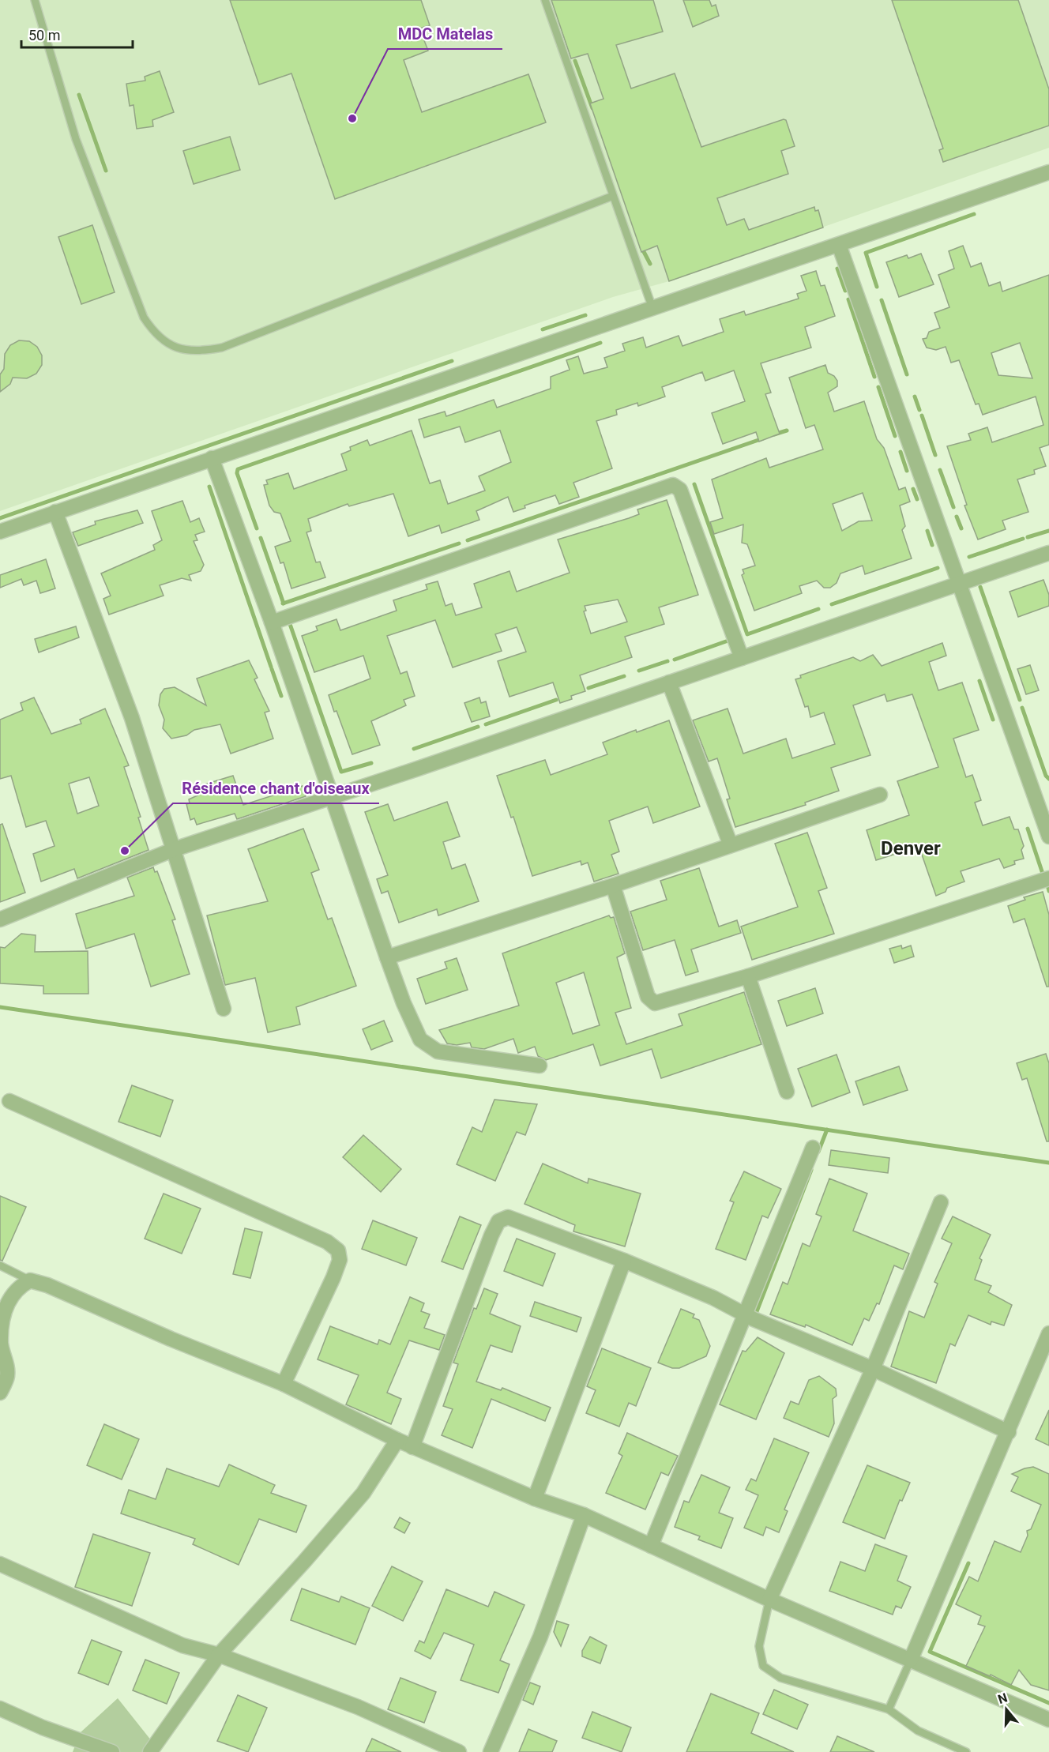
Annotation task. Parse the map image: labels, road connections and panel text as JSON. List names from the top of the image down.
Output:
{
  "districts": ["Denver"],
  "places": ["MDC Matelas", "Résidence chant d'oiseaux"],
  "scale_bar": "50 m",
  "north": "top"
}
